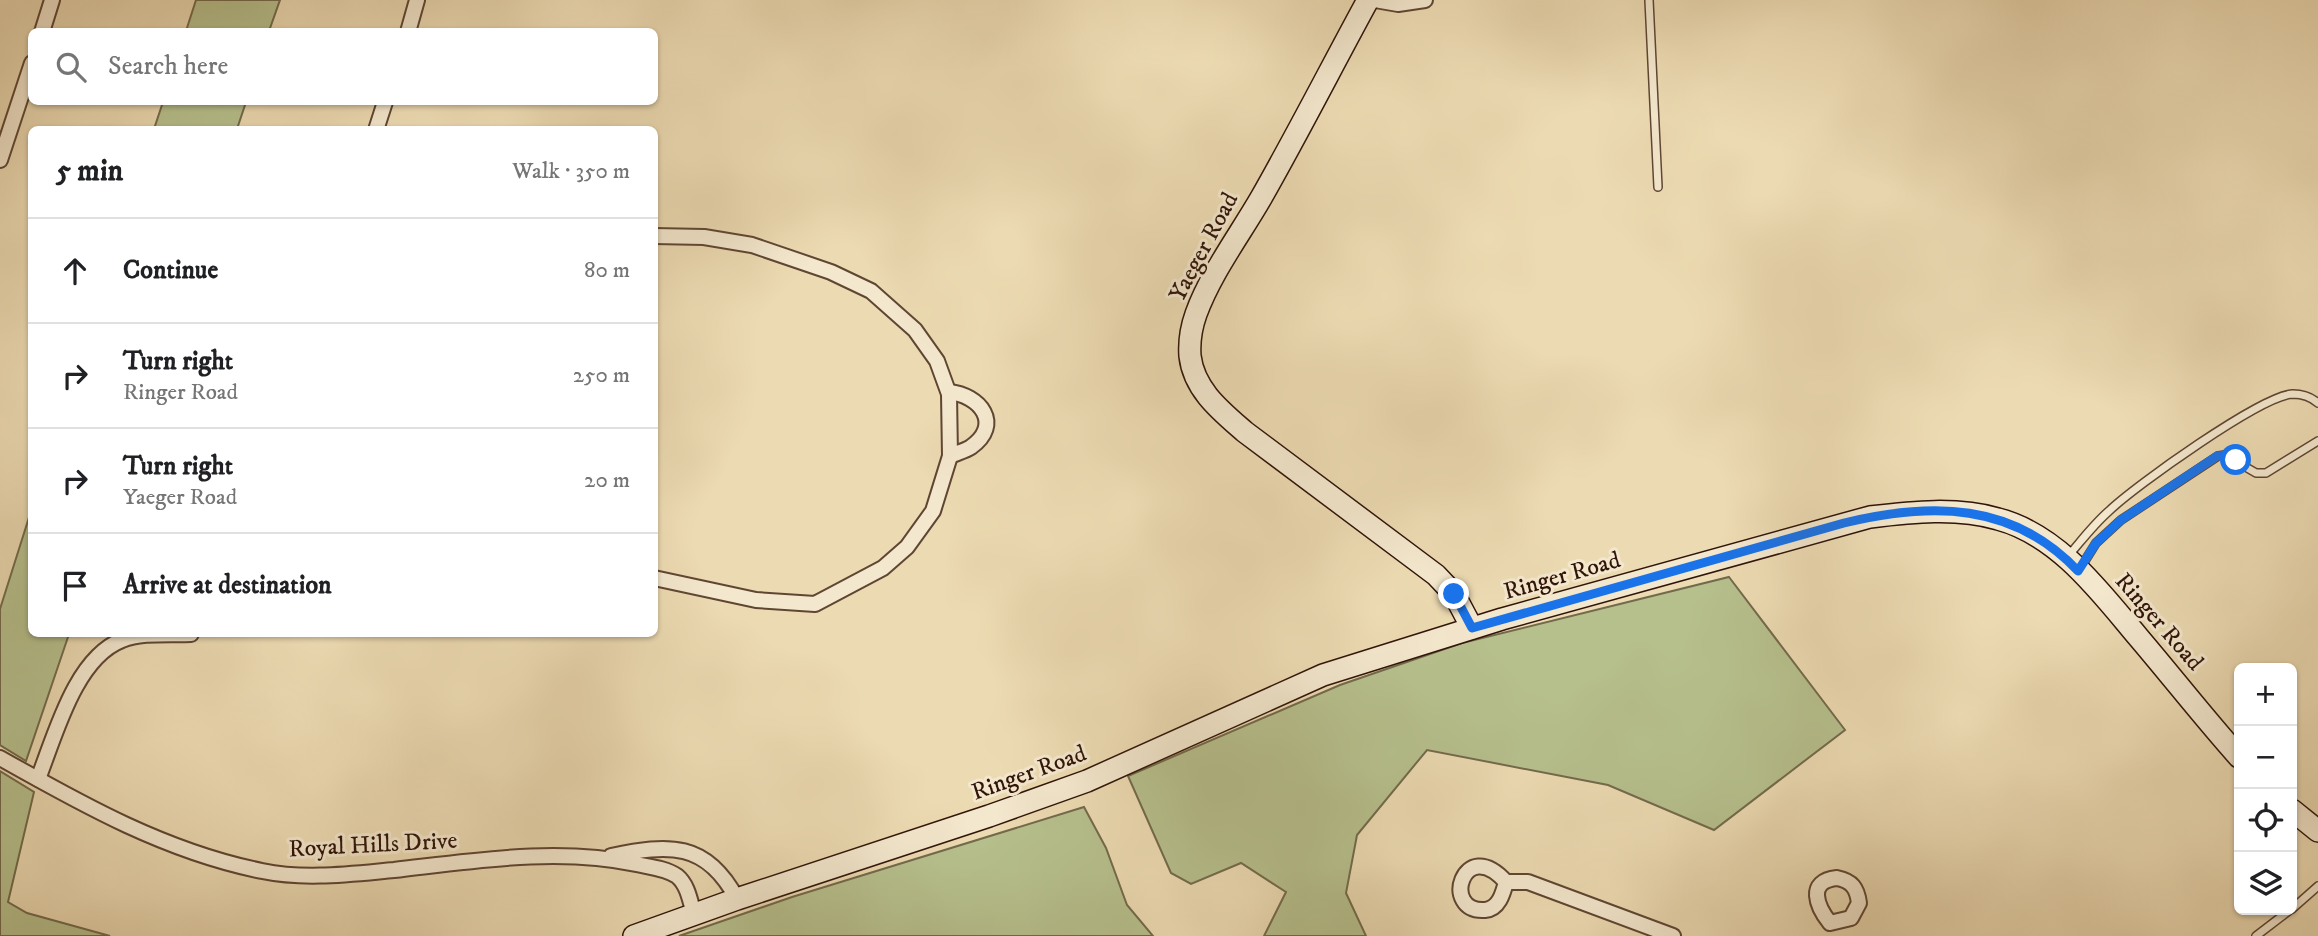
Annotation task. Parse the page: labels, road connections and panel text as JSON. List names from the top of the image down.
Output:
{
  "streets": {
    "street": ["Yaeger Road", "Ringer Road", "Royal Hills Drive"]
  },
  "crossings": [
    ["Yaeger Road", "Ringer Road"],
    ["Ringer Road", "Royal Hills Drive"]
  ],
  "page": {
    "search": "Search here",
    "heading": ["5 min", "Walk · 350 m"],
    "list": [
      ["Continue", "80 m"],
      ["Turn right", "Ringer Road", "250 m"],
      ["Turn right", "Yaeger Road", "20 m"],
      "Arrive at destination"
    ],
    "map_buttons": ["+", "−"]
  }
}
